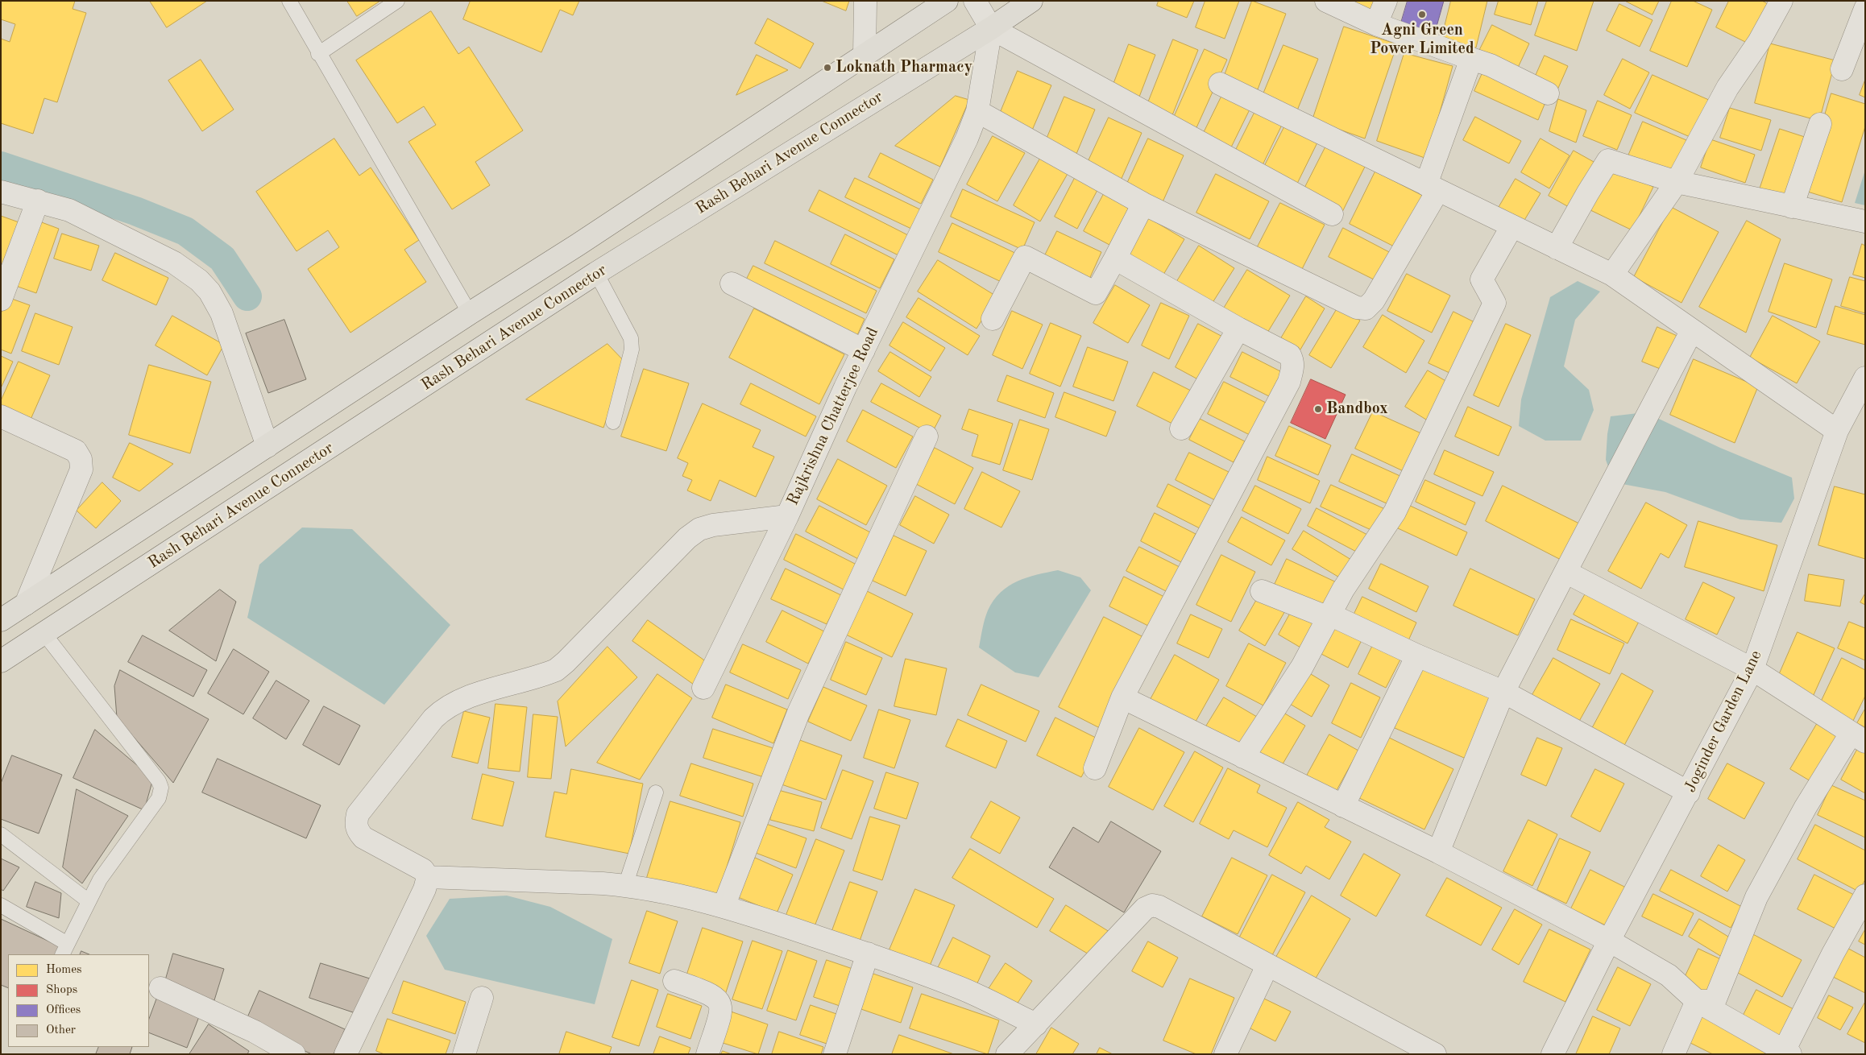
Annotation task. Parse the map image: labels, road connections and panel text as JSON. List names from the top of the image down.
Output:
{
  "streets": {
    "main road": ["Rash Behari Avenue Connector"],
    "street": ["Rajkrishna Chatterjee Road", "Joginder Garden Lane"]
  },
  "crossings": [
    ["Rash Behari Avenue Connector", "Rajkrishna Chatterjee Road"]
  ],
  "places": ["Agni Green Power Limited", "Loknath Pharmacy", "Bandbox"],
  "legend": [
    "Homes",
    "Shops",
    "Offices",
    "Other"
  ]
}
